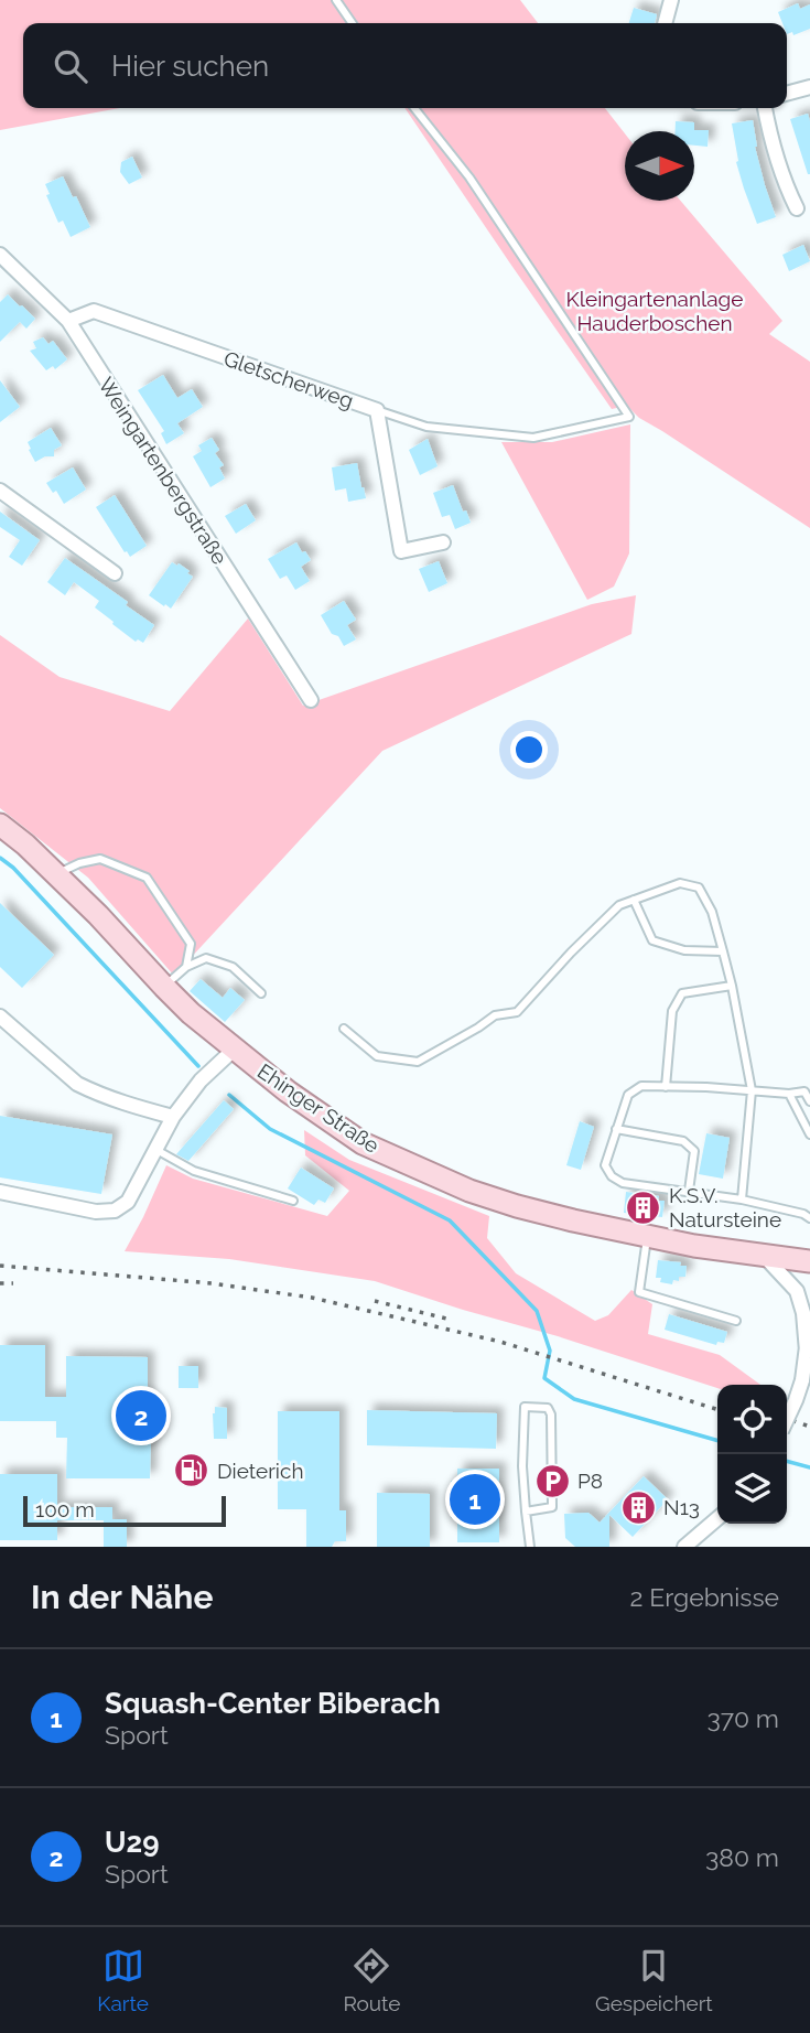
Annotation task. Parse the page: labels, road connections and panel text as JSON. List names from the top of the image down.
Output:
{
  "streets": {
    "main road": ["Ehinger Straße"],
    "street": ["Gletscherweg", "Weingartenbergstraße"]
  },
  "crossings": [
    ["Gletscherweg", "Weingartenbergstraße"]
  ],
  "parks": ["Kleingartenanlage Hauderboschen"],
  "places": {
    "building": ["K.S.V. Natursteine", "N13"],
    "fuel station": ["Dieterich"],
    "parking": ["P8"]
  },
  "scale_bar": "100 m",
  "north": "right",
  "page": {
    "search": "Hier suchen",
    "pins": ["2", "1"],
    "scale": "100 m",
    "heading": ["In der Nähe", "2 Ergebnisse"],
    "list": [
      {
        "mark": "1",
        "name": "Squash-Center Biberach",
        "note": "Sport",
        "value": "370 m"
      },
      {
        "mark": "2",
        "name": "U29",
        "note": "Sport",
        "value": "380 m"
      }
    ],
    "nav": ["Karte", "Route", "Gespeichert"]
  }
}
